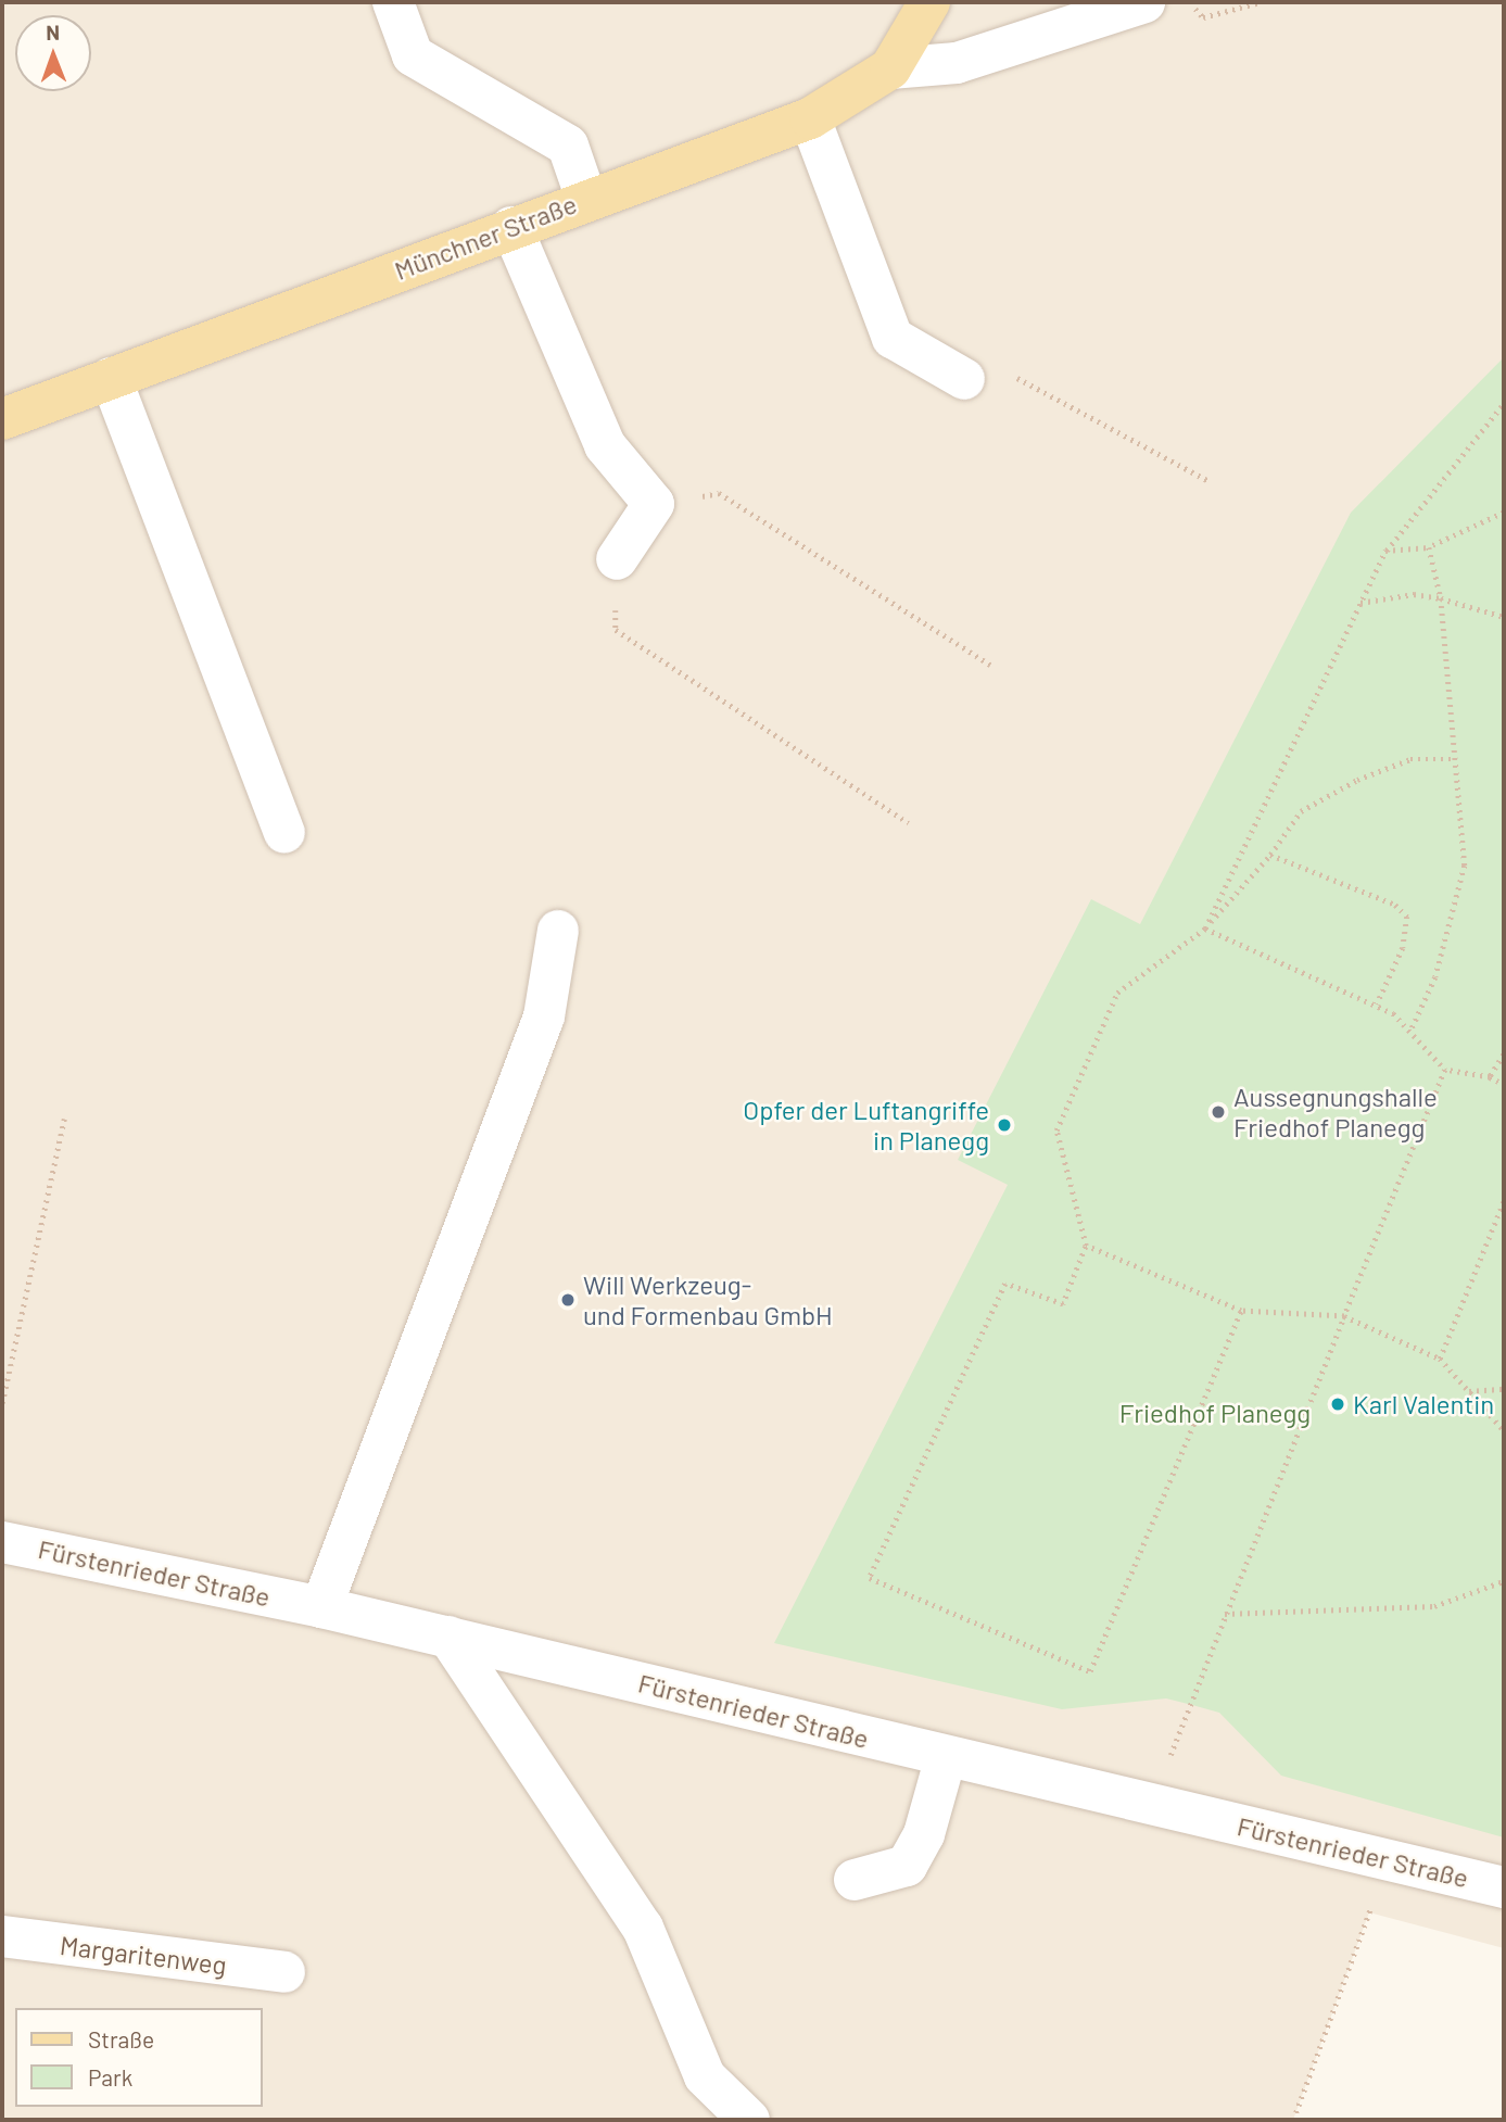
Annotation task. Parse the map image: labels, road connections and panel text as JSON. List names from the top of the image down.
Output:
{
  "streets": {
    "main road": ["Münchner Straße"],
    "street": ["Fürstenrieder Straße", "Margaritenweg"]
  },
  "parks": ["Friedhof Planegg"],
  "places": [
    "Aussegnungshalle Friedhof Planegg",
    "Opfer der Luftangriffe in Planegg",
    "Will Werkzeug- und Formenbau GmbH",
    "Karl Valentin"
  ],
  "legend": ["Straße", "Park"],
  "north": "top"
}
